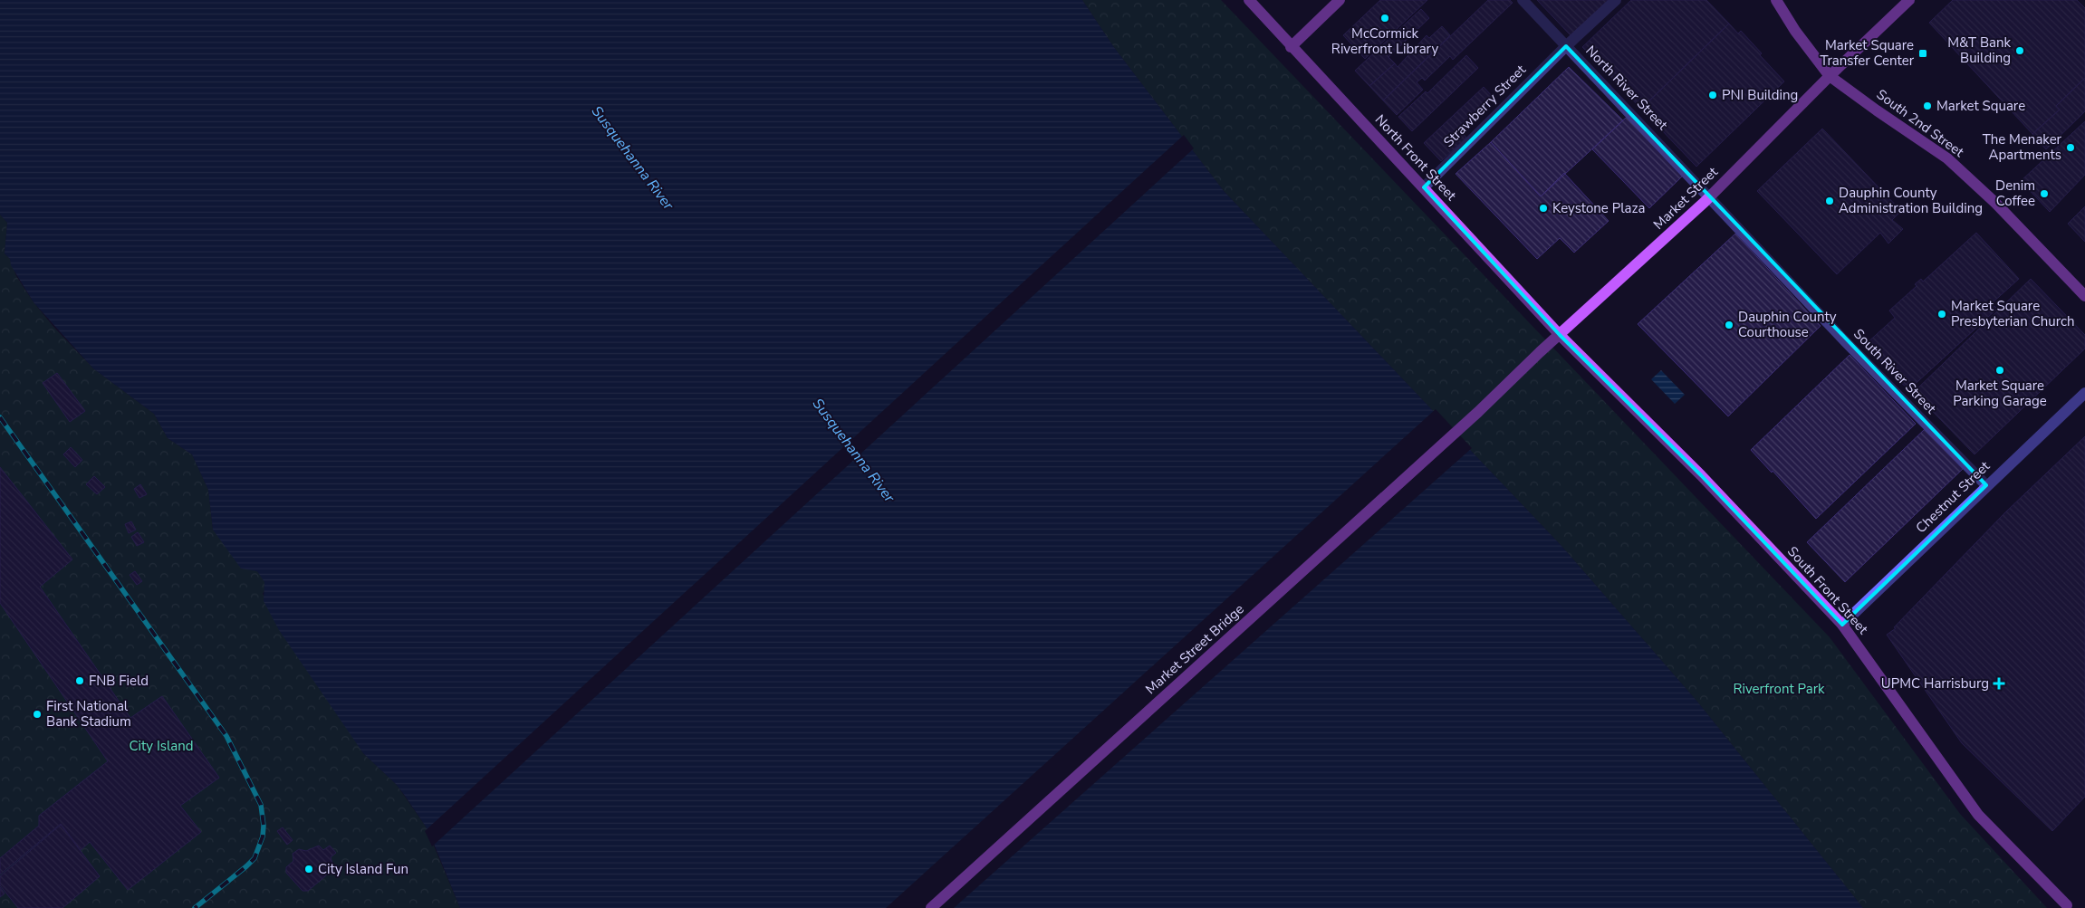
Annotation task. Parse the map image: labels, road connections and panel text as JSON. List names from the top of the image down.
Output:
{
  "streets": {
    "main road": [
      "South 2nd Street",
      "North Front Street",
      "Market Street",
      "Chestnut Street",
      "South Front Street",
      "Market Street Bridge"
    ],
    "street": ["North River Street", "Strawberry Street", "South River Street"]
  },
  "crossings": [
    ["North River Street", "Strawberry Street"],
    ["North River Street", "Market Street"],
    ["North River Street", "South River Street"],
    ["Strawberry Street", "North Front Street"],
    ["South 2nd Street", "Market Street"],
    ["North Front Street", "Market Street"],
    ["North Front Street", "South Front Street"],
    ["Market Street", "South River Street"],
    ["Market Street", "South Front Street"],
    ["Market Street", "Market Street Bridge"],
    ["South River Street", "Chestnut Street"],
    ["Chestnut Street", "South Front Street"]
  ],
  "water": ["Susquehanna River"],
  "parks": ["Riverfront Park", "City Island"],
  "places": {
    "other": [
      "McCormick Riverfront Library",
      "M&T Bank Building",
      "PNI Building",
      "Market Square",
      "The Menaker Apartments",
      "Denim Coffee",
      "Dauphin County Administration Building",
      "Keystone Plaza",
      "Market Square Presbyterian Church",
      "Dauphin County Courthouse",
      "Market Square Parking Garage",
      "FNB Field",
      "First National Bank Stadium",
      "City Island Fun"
    ],
    "transit": ["Market Square Transfer Center"],
    "health": ["UPMC Harrisburg"]
  }
}
